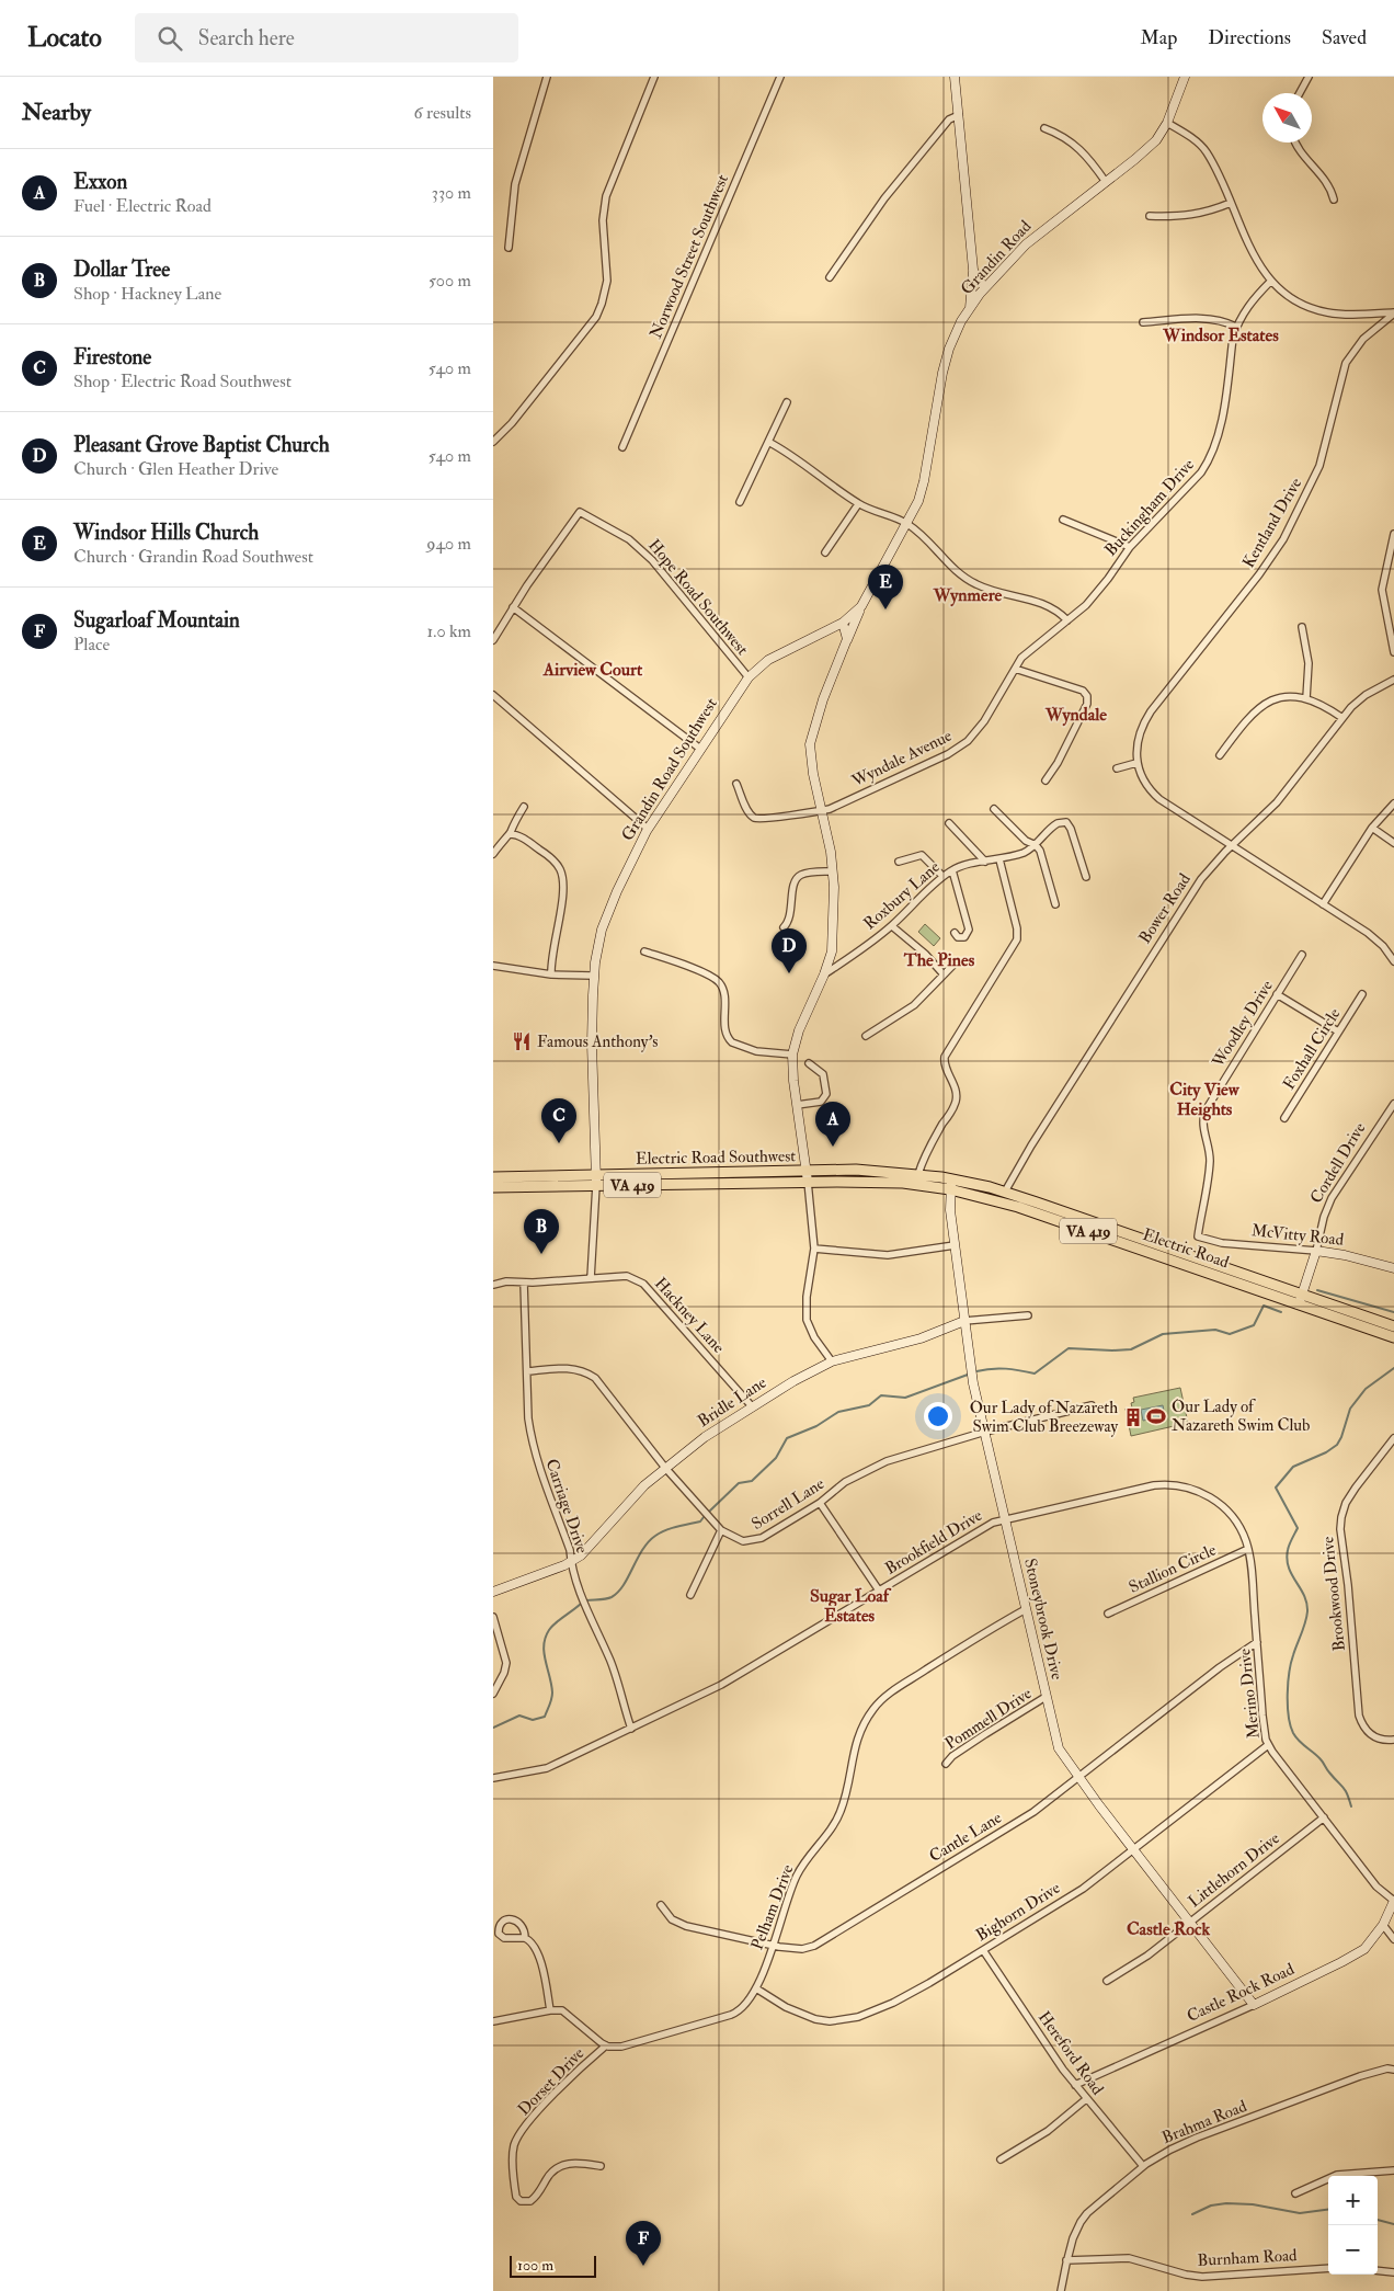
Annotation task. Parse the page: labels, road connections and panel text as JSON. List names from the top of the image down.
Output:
{
  "streets": {
    "main road": ["Electric Road Southwest", "VA 419", "Electric Road"],
    "street": [
      "Norwood Street Southwest",
      "Grandin Road",
      "Buckingham Drive",
      "Kentland Drive",
      "Hope Road Southwest",
      "Wyndale Avenue",
      "Grandin Road Southwest",
      "Roxbury Lane",
      "Bower Road",
      "Woodley Drive",
      "Foxhall Circle",
      "Cordell Drive",
      "McVitty Road",
      "Hackney Lane",
      "Bridle Lane",
      "Sorrell Lane",
      "Carriage Drive",
      "Brookfield Drive",
      "Stallion Circle",
      "Brookwood Drive",
      "Stoneybrook Drive",
      "Merino Drive",
      "Pommell Drive",
      "Cantle Lane",
      "Littlehorn Drive",
      "Pelham Drive",
      "Bighorn Drive",
      "Castle Rock Road",
      "Hereford Road",
      "Dorset Drive",
      "Brahma Road",
      "Burnham Road"
    ]
  },
  "crossings": [
    ["Grandin Road", "Grandin Road Southwest"],
    ["Buckingham Drive", "Wyndale Avenue"],
    ["Hope Road Southwest", "Grandin Road Southwest"],
    ["Grandin Road Southwest", "Electric Road Southwest"],
    ["Bower Road", "Electric Road"],
    ["Woodley Drive", "McVitty Road"],
    ["Electric Road Southwest", "Electric Road"],
    ["Cordell Drive", "McVitty Road"],
    ["Cordell Drive", "Electric Road"],
    ["Electric Road", "Stoneybrook Drive"],
    ["Hackney Lane", "Bridle Lane"],
    ["Hackney Lane", "Carriage Drive"],
    ["Bridle Lane", "Sorrell Lane"],
    ["Bridle Lane", "Carriage Drive"],
    ["Bridle Lane", "Stoneybrook Drive"],
    ["Sorrell Lane", "Carriage Drive"],
    ["Sorrell Lane", "Stoneybrook Drive"],
    ["Carriage Drive", "Brookfield Drive"],
    ["Brookfield Drive", "Stoneybrook Drive"],
    ["Brookfield Drive", "Merino Drive"],
    ["Stallion Circle", "Merino Drive"],
    ["Stoneybrook Drive", "Pommell Drive"],
    ["Stoneybrook Drive", "Cantle Lane"],
    ["Stoneybrook Drive", "Littlehorn Drive"],
    ["Stoneybrook Drive", "Pelham Drive"],
    ["Stoneybrook Drive", "Bighorn Drive"],
    ["Stoneybrook Drive", "Castle Rock Road"],
    ["Merino Drive", "Cantle Lane"],
    ["Merino Drive", "Littlehorn Drive"],
    ["Merino Drive", "Bighorn Drive"],
    ["Merino Drive", "Castle Rock Road"],
    ["Cantle Lane", "Pelham Drive"],
    ["Pelham Drive", "Bighorn Drive"],
    ["Pelham Drive", "Dorset Drive"],
    ["Bighorn Drive", "Hereford Road"],
    ["Castle Rock Road", "Hereford Road"],
    ["Hereford Road", "Brahma Road"],
    ["Brahma Road", "Burnham Road"]
  ],
  "districts": [
    "Windsor Estates",
    "Wynmere",
    "Airview Court",
    "Wyndale",
    "The Pines",
    "City View Heights",
    "Sugar Loaf Estates",
    "Castle Rock"
  ],
  "places": {
    "restaurant": ["Famous Anthony's"],
    "sports": ["Our Lady of Nazareth Swim Club"],
    "building": ["Our Lady of Nazareth Swim Club Breezeway"]
  },
  "scale_bar": "100 m",
  "north": "top left",
  "page": {
    "header": "Locato",
    "search": "Search here",
    "nav": ["Map", "Directions", "Saved"],
    "heading": ["Nearby", "6 results"],
    "list": [
      {
        "mark": "A",
        "name": "Exxon",
        "note": "Fuel · Electric Road",
        "value": "330 m"
      },
      {
        "mark": "B",
        "name": "Dollar Tree",
        "note": "Shop · Hackney Lane",
        "value": "500 m"
      },
      {
        "mark": "C",
        "name": "Firestone",
        "note": "Shop · Electric Road Southwest",
        "value": "540 m"
      },
      {
        "mark": "D",
        "name": "Pleasant Grove Baptist Church",
        "note": "Church · Glen Heather Drive",
        "value": "540 m"
      },
      {
        "mark": "E",
        "name": "Windsor Hills Church",
        "note": "Church · Grandin Road Southwest",
        "value": "940 m"
      },
      {
        "mark": "F",
        "name": "Sugarloaf Mountain",
        "note": "Place",
        "value": "1.0 km"
      }
    ],
    "pins": [
      "E",
      "D",
      "C",
      "A",
      "B",
      "F"
    ],
    "map_buttons": ["+", "−"],
    "scale": "100 m"
  }
}
